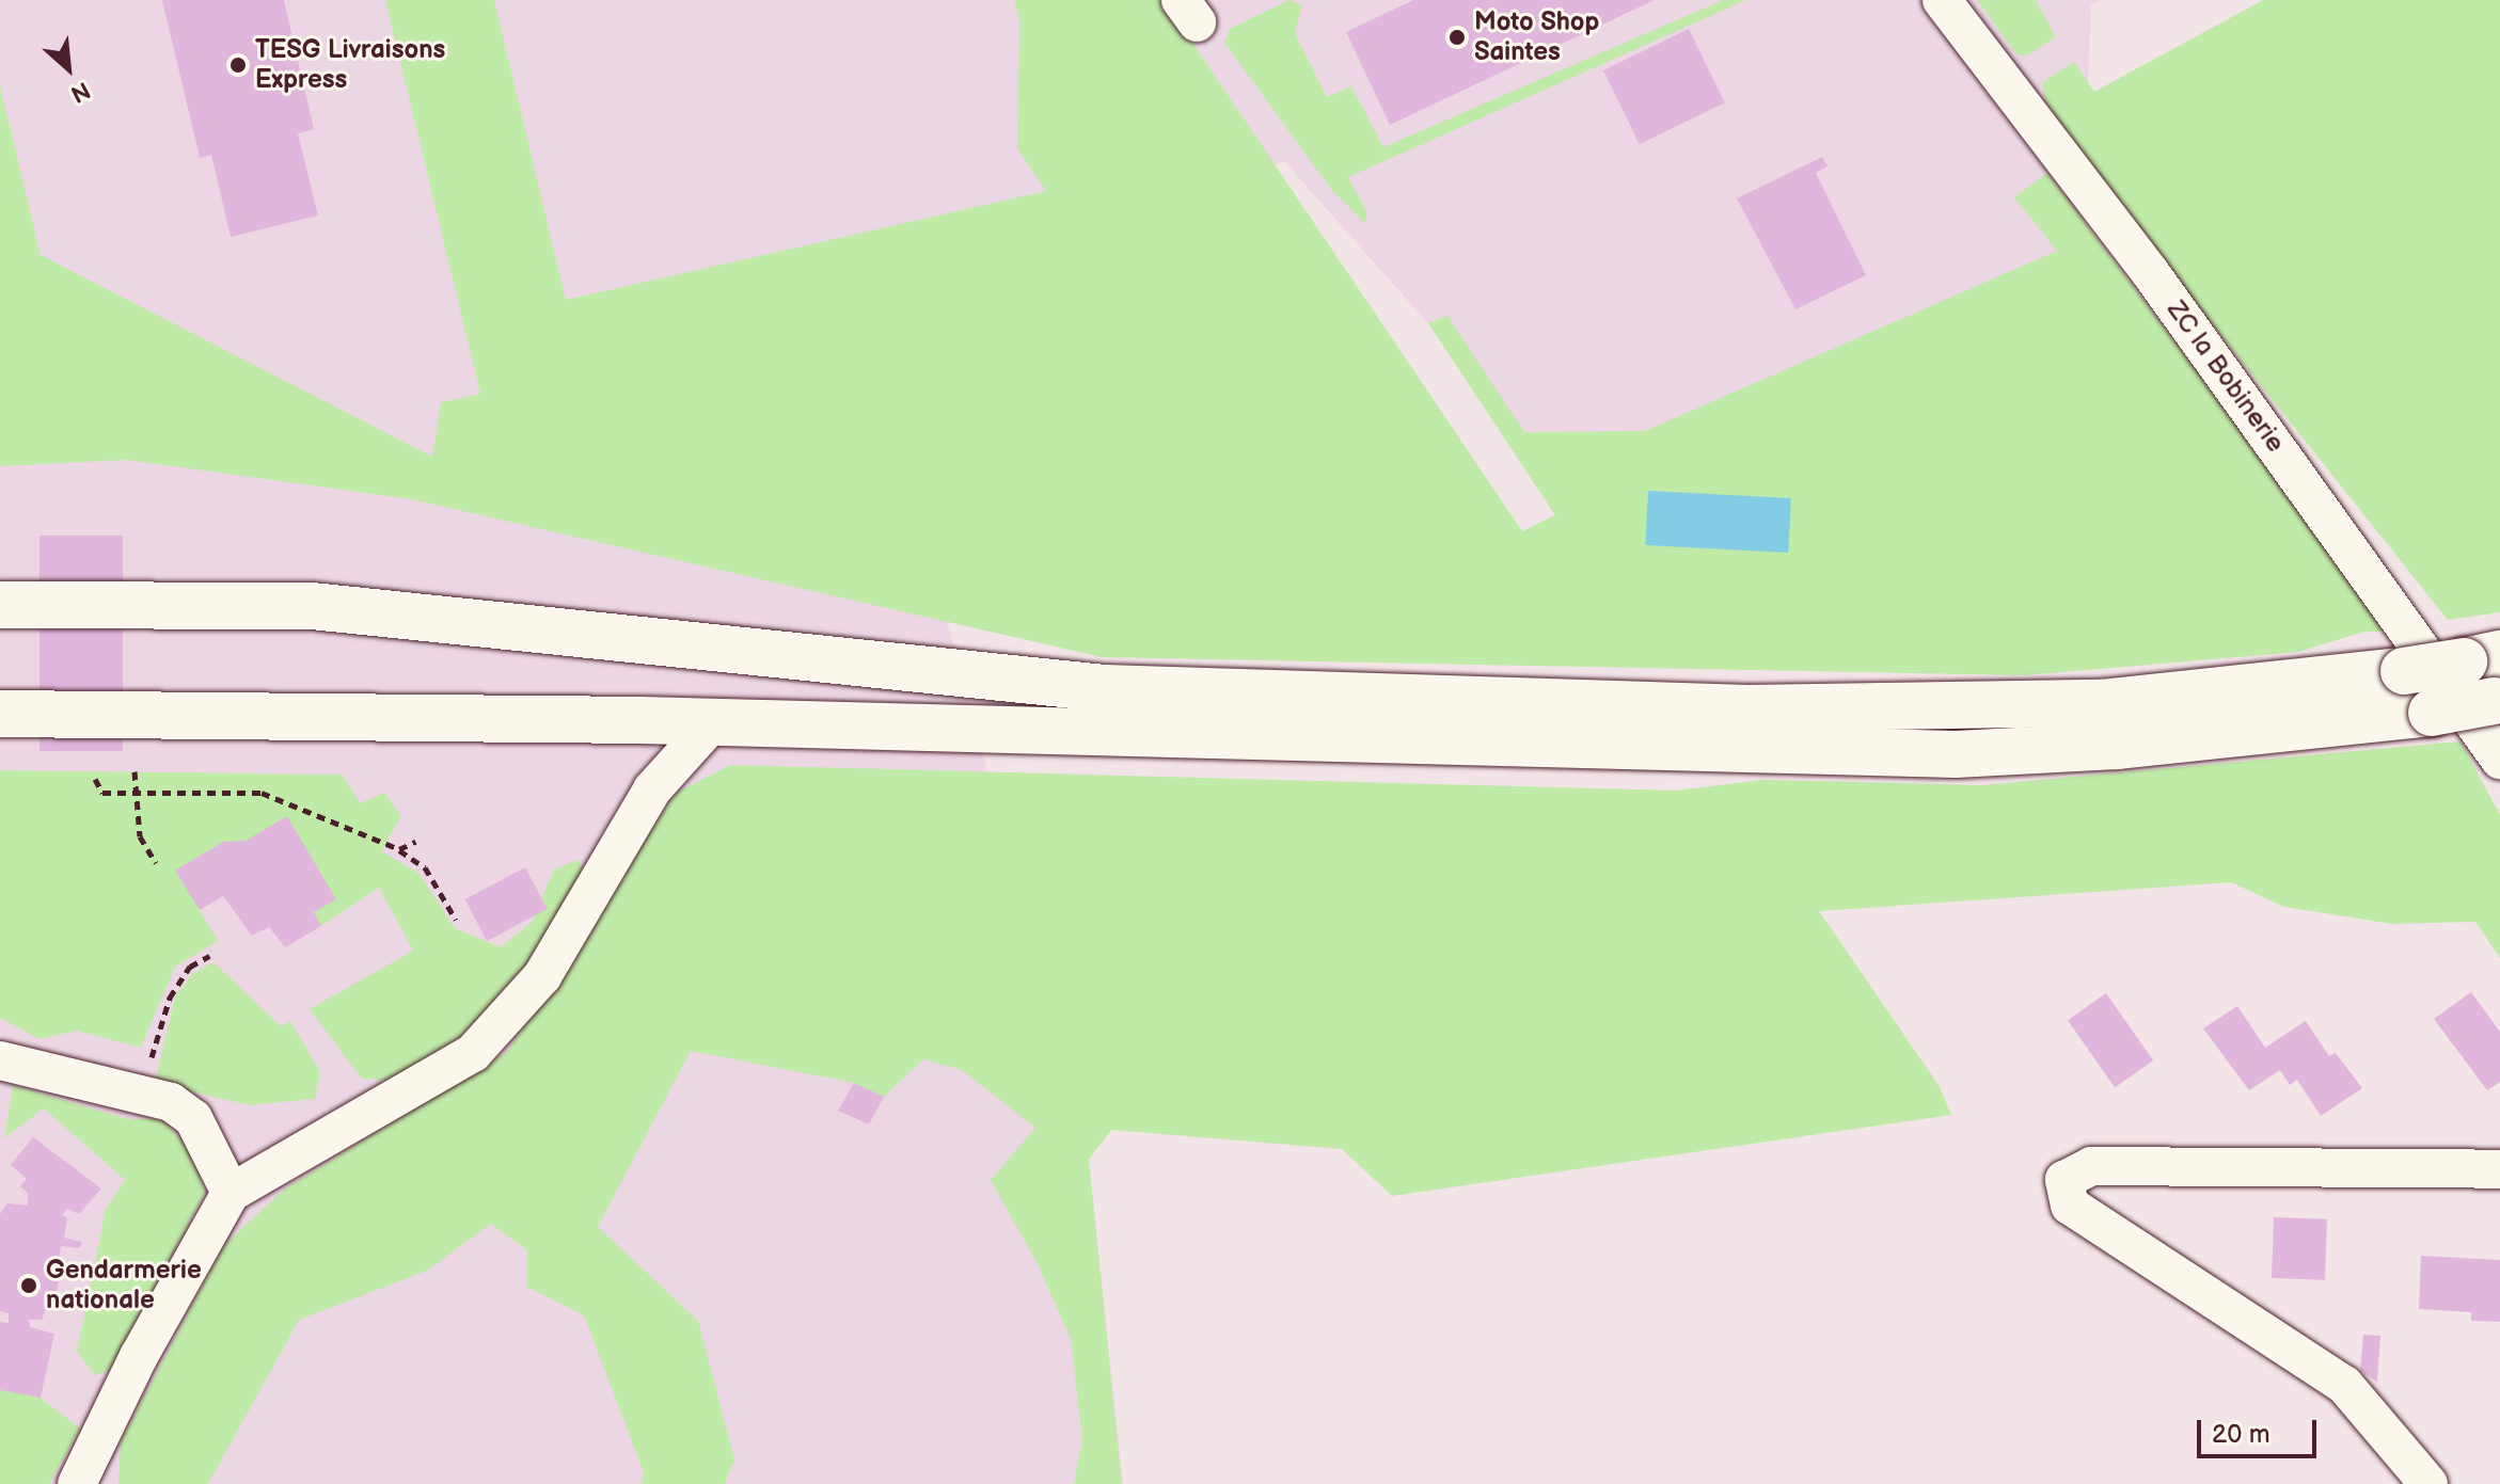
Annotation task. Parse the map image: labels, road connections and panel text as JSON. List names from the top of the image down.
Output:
{
  "streets": {
    "street": ["ZC la Bobinerie"]
  },
  "places": ["Moto Shop Saintes", "TESG Livraisons Express", "Gendarmerie nationale"],
  "scale_bar": "20 m",
  "north": "bottom right"
}
